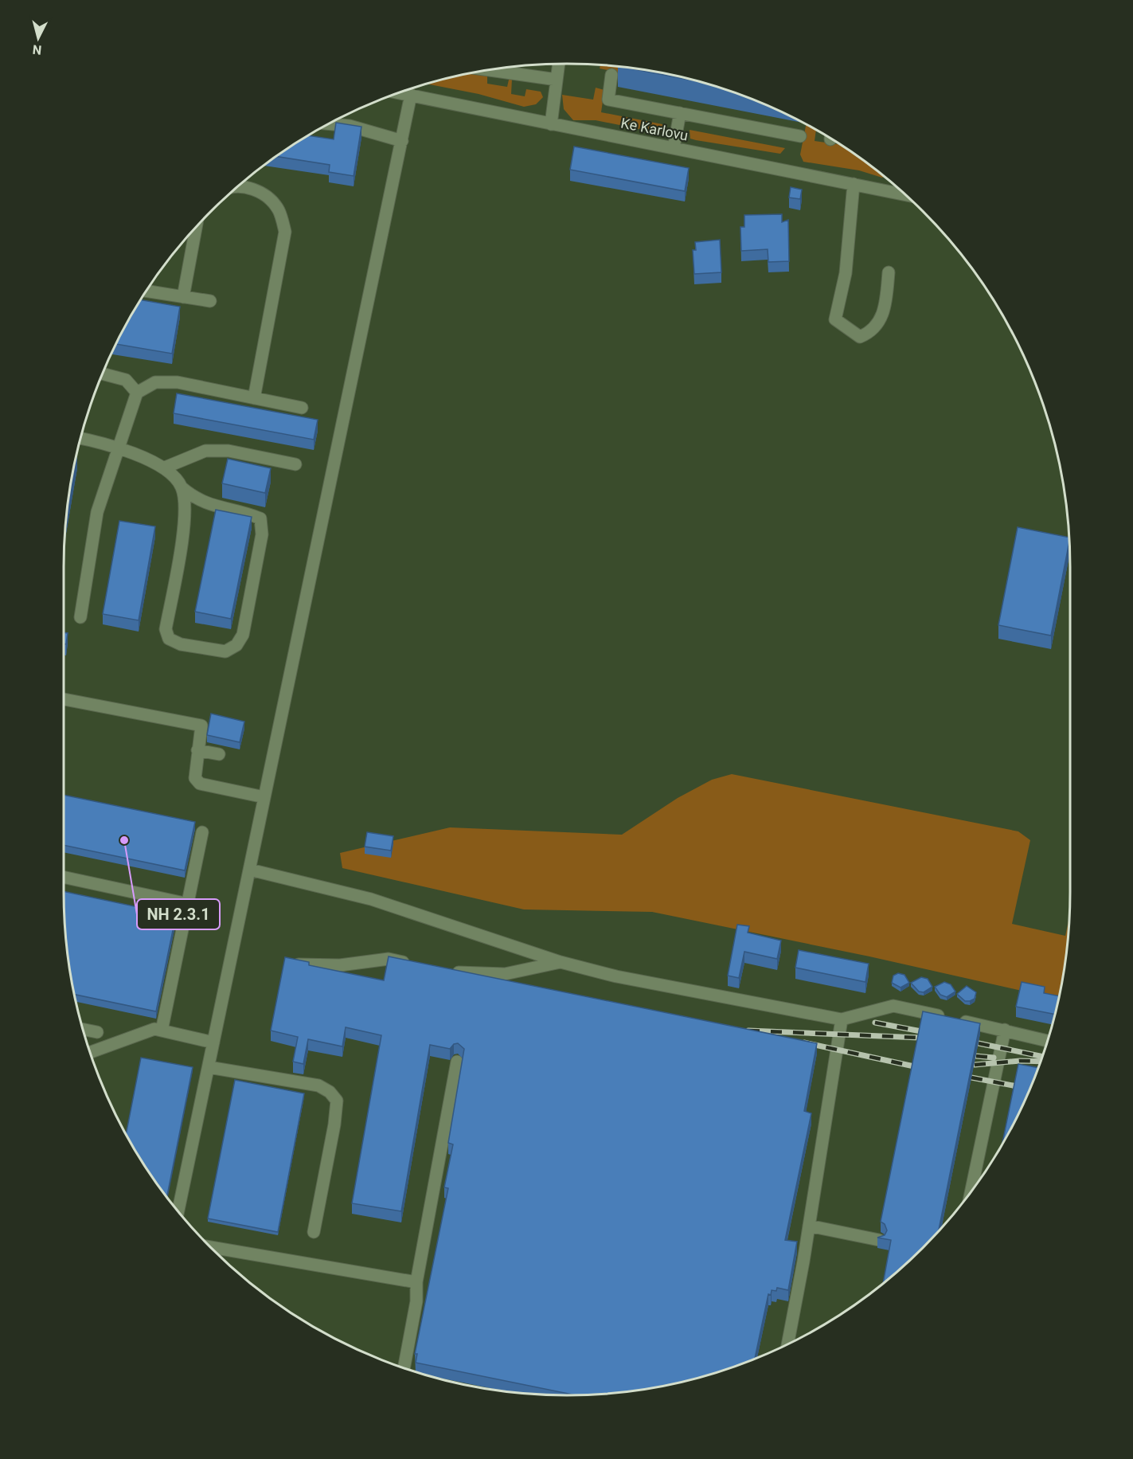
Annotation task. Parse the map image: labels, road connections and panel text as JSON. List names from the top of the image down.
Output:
{
  "streets": {
    "street": ["Ke Karlovu"]
  },
  "places": ["NH 2.3.1"],
  "north": "bottom"
}
